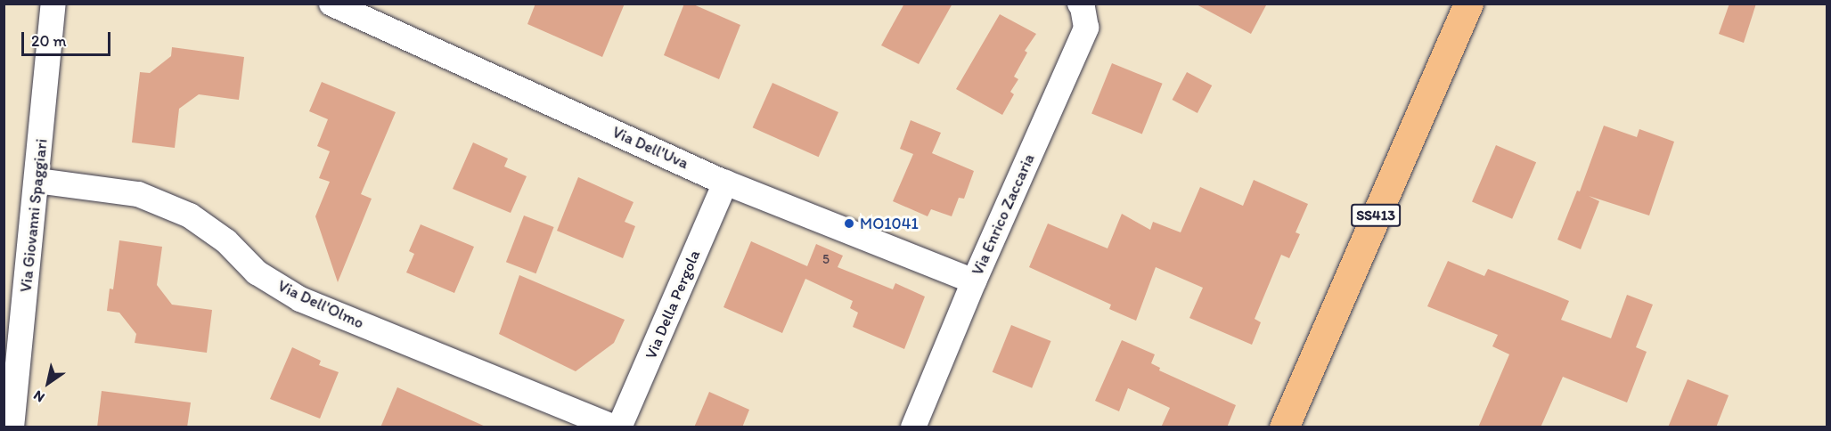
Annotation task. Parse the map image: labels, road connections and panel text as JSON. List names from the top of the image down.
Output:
{
  "streets": {
    "main road": ["SS413"],
    "street": [
      "Via Dell'Uva",
      "Via Enrico Zaccaria",
      "Via Giovanni Spaggiari",
      "Via Dell'Olmo",
      "Via Della Pergola"
    ]
  },
  "crossings": [
    ["Via Dell'Uva", "Via Enrico Zaccaria"],
    ["Via Dell'Uva", "Via Della Pergola"],
    ["Via Giovanni Spaggiari", "Via Dell'Olmo"]
  ],
  "places": ["MO1041"],
  "house_numbers": ["5"],
  "scale_bar": "20 m",
  "north": "bottom left"
}
